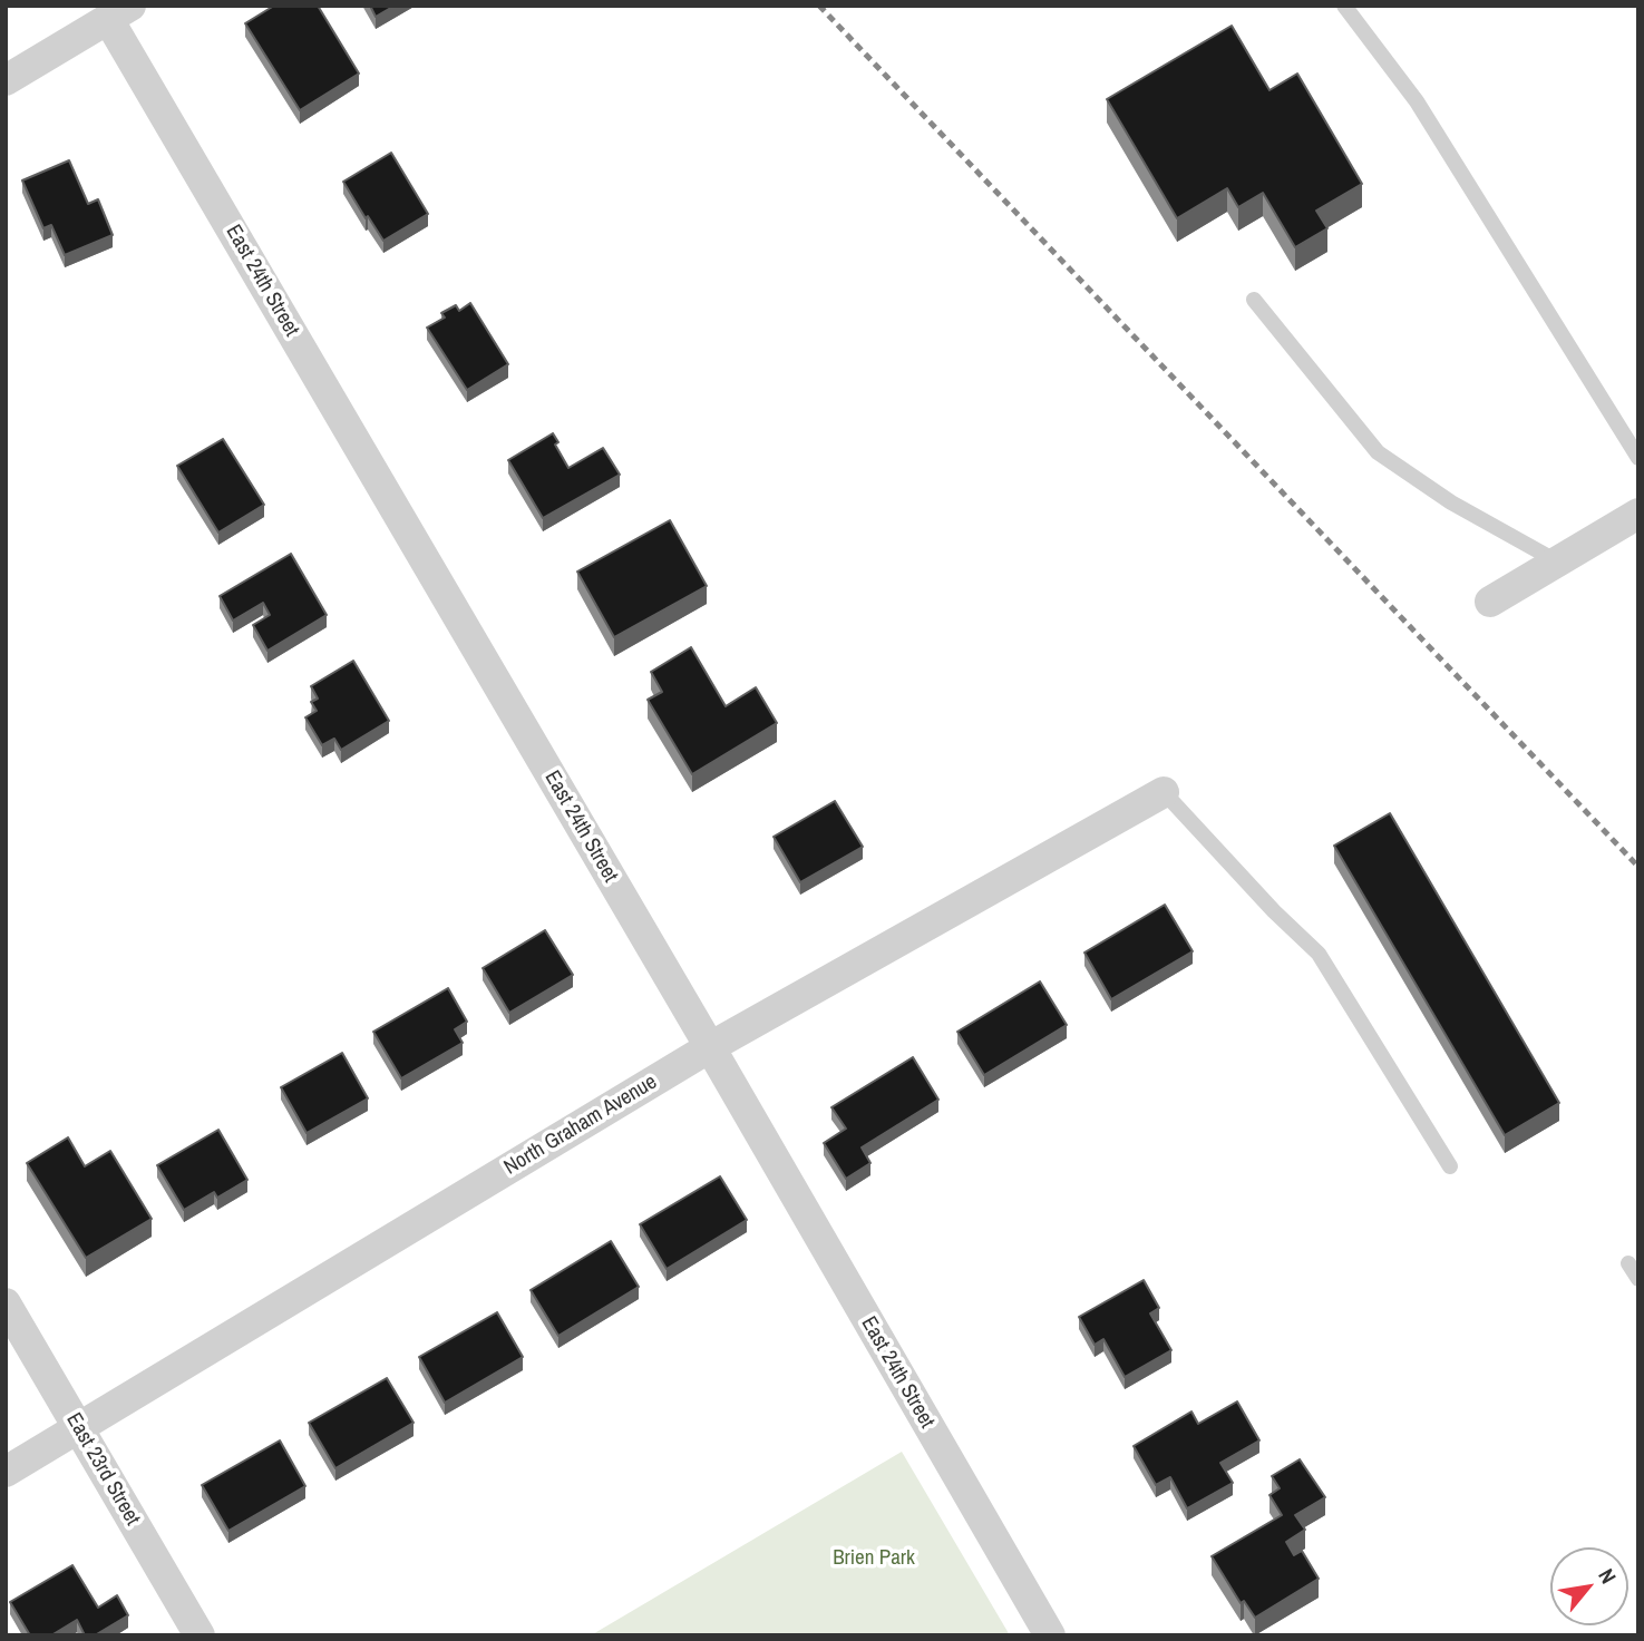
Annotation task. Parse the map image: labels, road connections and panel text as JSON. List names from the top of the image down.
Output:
{
  "streets": {
    "street": ["East 24th Street", "North Graham Avenue", "East 23rd Street"]
  },
  "crossings": [
    ["East 24th Street", "North Graham Avenue"],
    ["North Graham Avenue", "East 23rd Street"]
  ],
  "parks": ["Brien Park"],
  "north": "top right"
}
